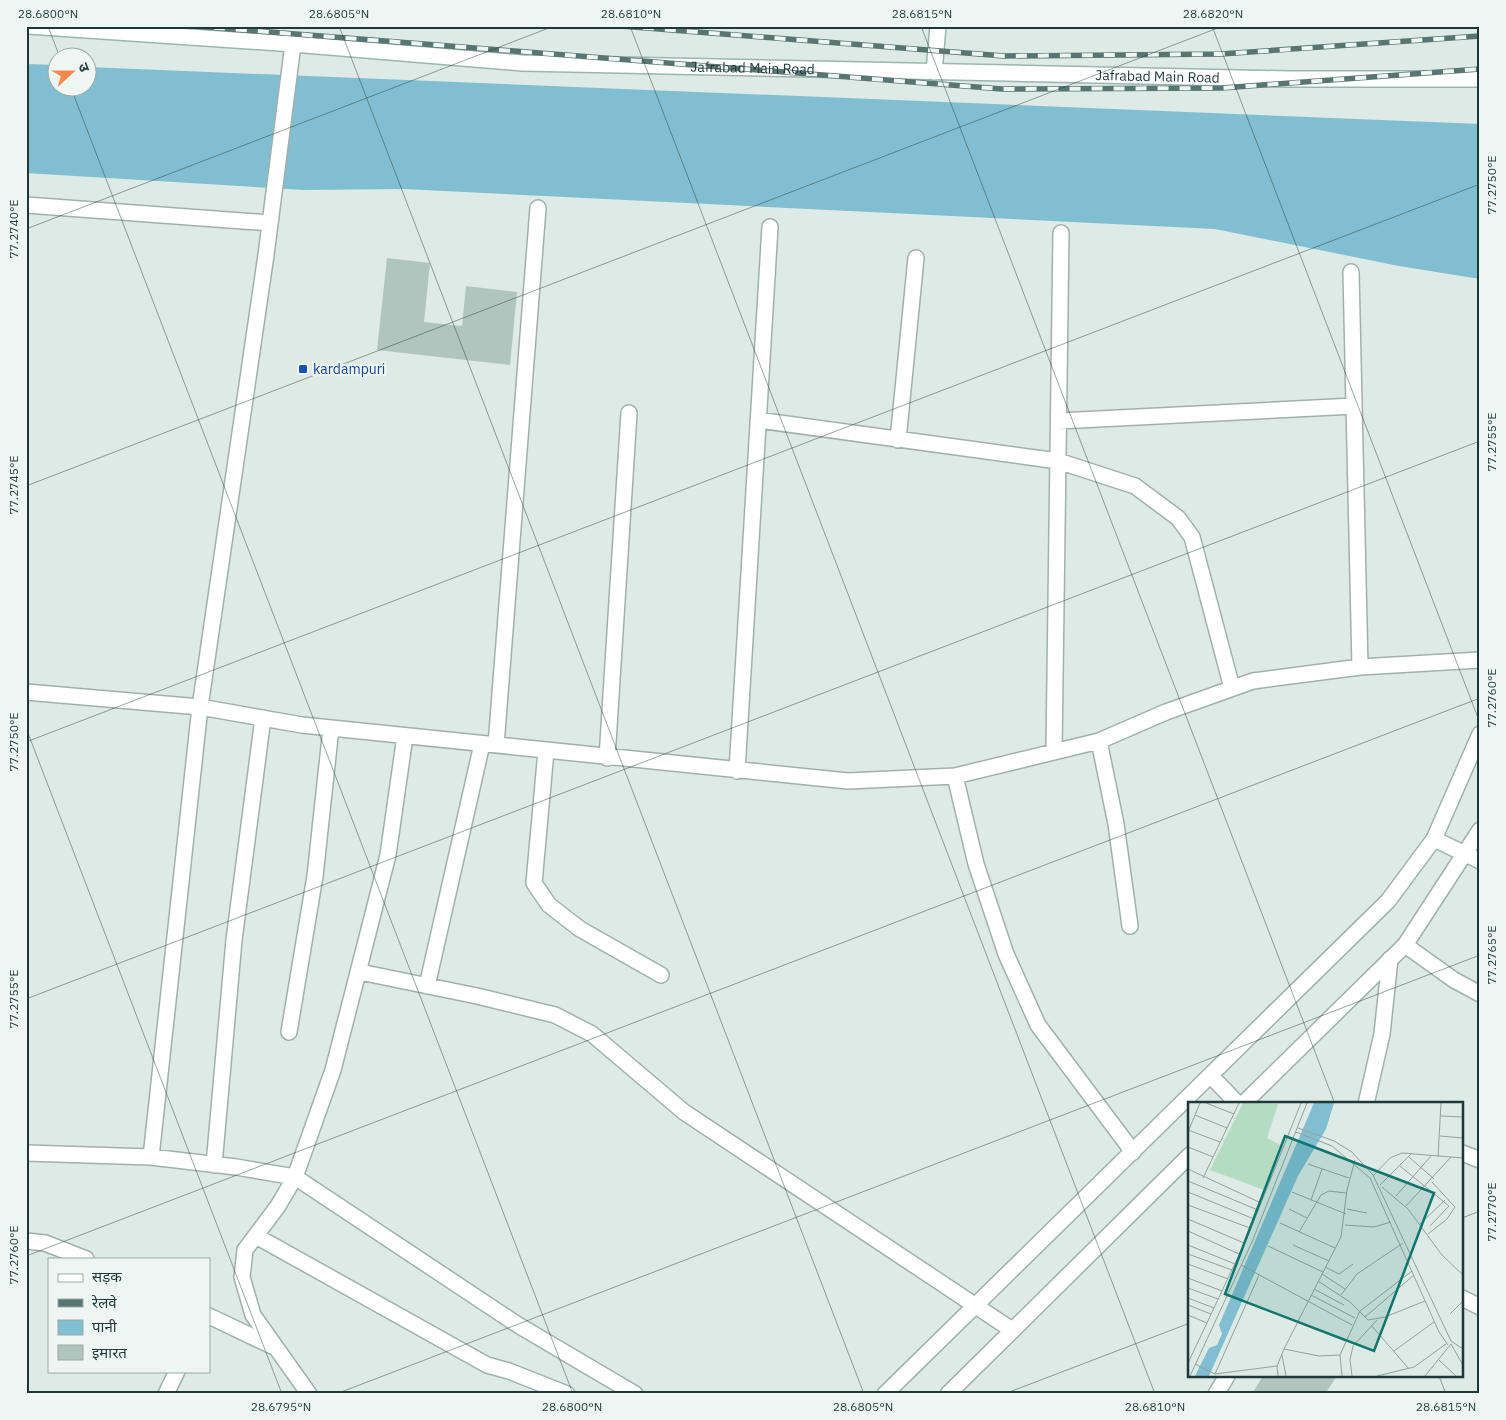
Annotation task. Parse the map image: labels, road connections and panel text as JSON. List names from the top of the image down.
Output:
{
  "streets": {
    "street": ["Jafrabad Main Road"]
  },
  "places": {
    "transit": ["kardampuri"]
  },
  "legend": [
    "सड़क",
    "रेलवे",
    "पानी",
    "इमारत"
  ],
  "north": "right",
  "coordinates": [
    "28.6800°N",
    "28.6805°N",
    "28.6810°N",
    "28.6815°N",
    "28.6820°N",
    "77.2750°E",
    "77.2740°E",
    "77.2755°E",
    "77.2745°E",
    "77.2760°E",
    "77.2765°E",
    "77.2770°E",
    "28.6795°N"
  ]
}
